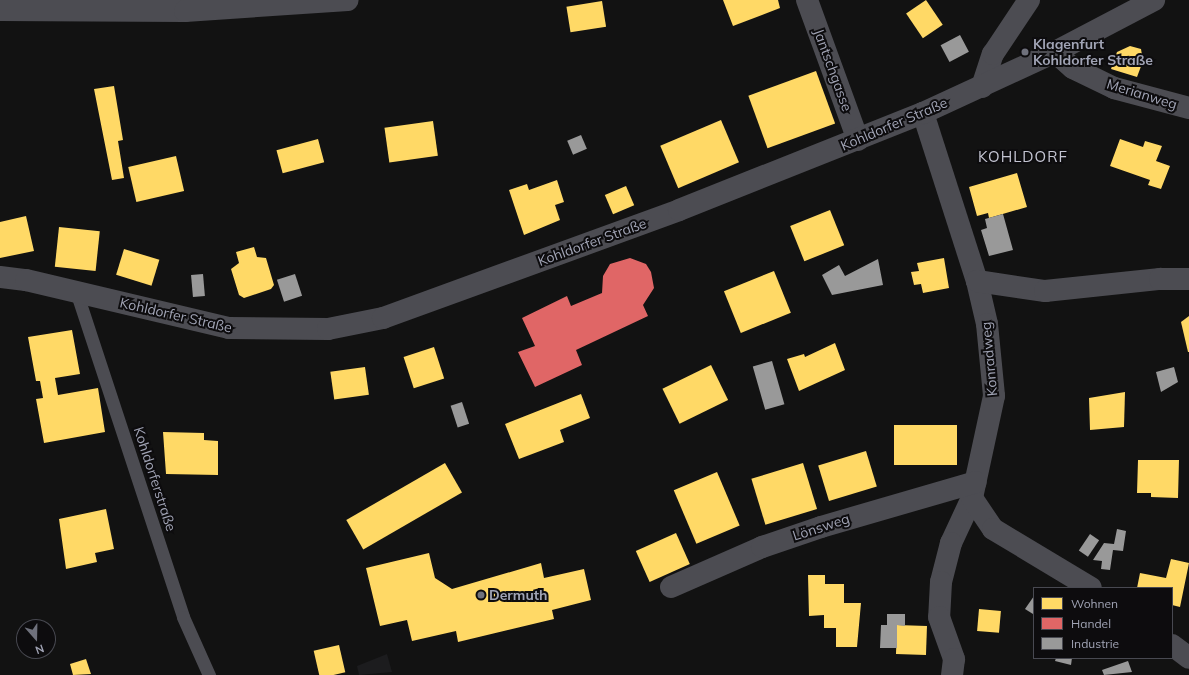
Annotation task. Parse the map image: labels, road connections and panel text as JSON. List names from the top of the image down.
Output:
{
  "streets": {
    "street": [
      "Jantschgasse",
      "Merianweg",
      "Kohldorfer Straße",
      "Konradweg",
      "Lönsweg"
    ],
    "lane": ["Kohldorferstraße"]
  },
  "crossings": [
    ["Jantschgasse", "Kohldorfer Straße"],
    ["Merianweg", "Kohldorfer Straße"],
    ["Kohldorfer Straße", "Konradweg"],
    ["Kohldorfer Straße", "Kohldorferstraße"],
    ["Konradweg", "Lönsweg"]
  ],
  "districts": ["KOHLDORF"],
  "places": ["Klagenfurt Kohldorfer Straße", "Dermuth"],
  "legend": ["Wohnen", "Handel", "Industrie"],
  "north": "bottom"
}
